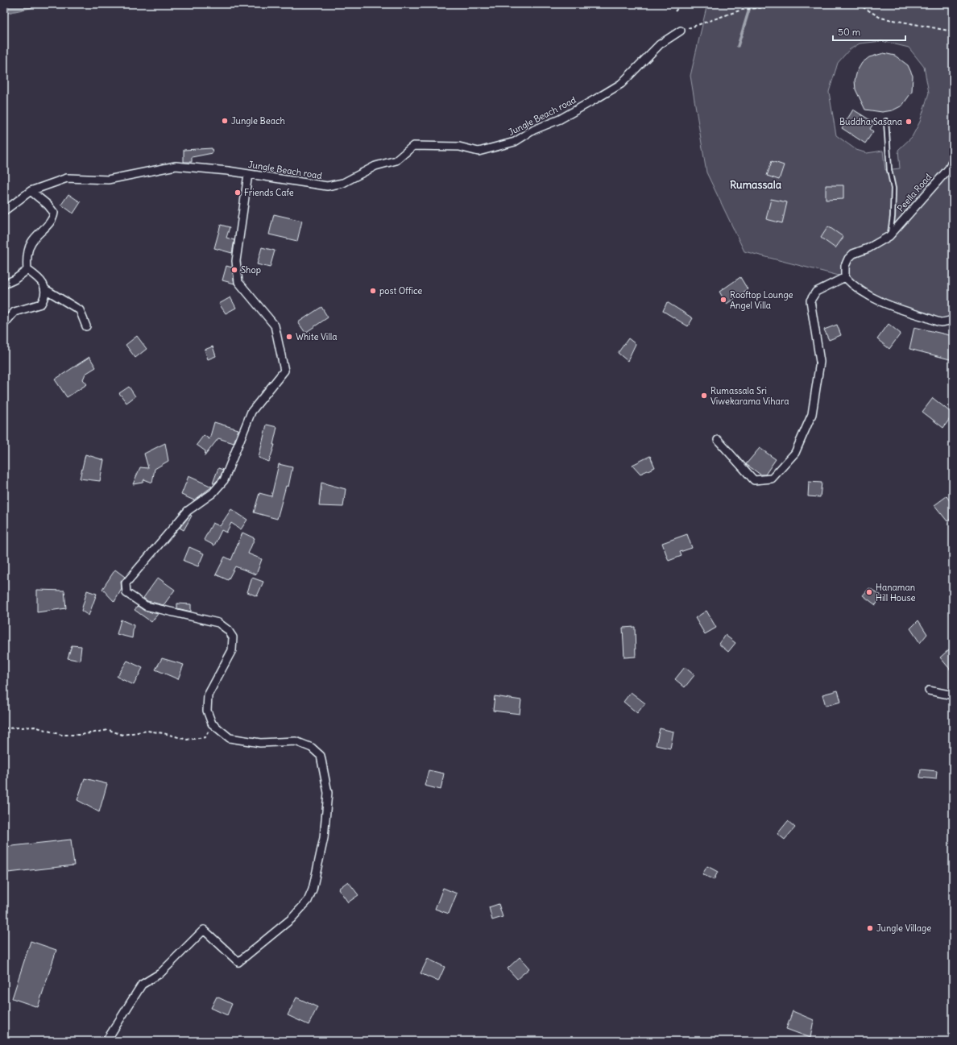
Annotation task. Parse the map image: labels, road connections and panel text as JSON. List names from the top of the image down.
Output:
{
  "streets": {
    "street": ["Jungle Beach road", "Peella Road"]
  },
  "districts": ["Rumassala"],
  "places": [
    "Jungle Beach",
    "Buddha Sasana",
    "Friends Cafe",
    "Shop",
    "post Office",
    "Rooftop Lounge Angel Villa",
    "White Villa",
    "Rumassala Sri Viwekarama Vihara",
    "Hanaman Hill House",
    "Jungle Village"
  ],
  "scale_bar": "50 m"
}
